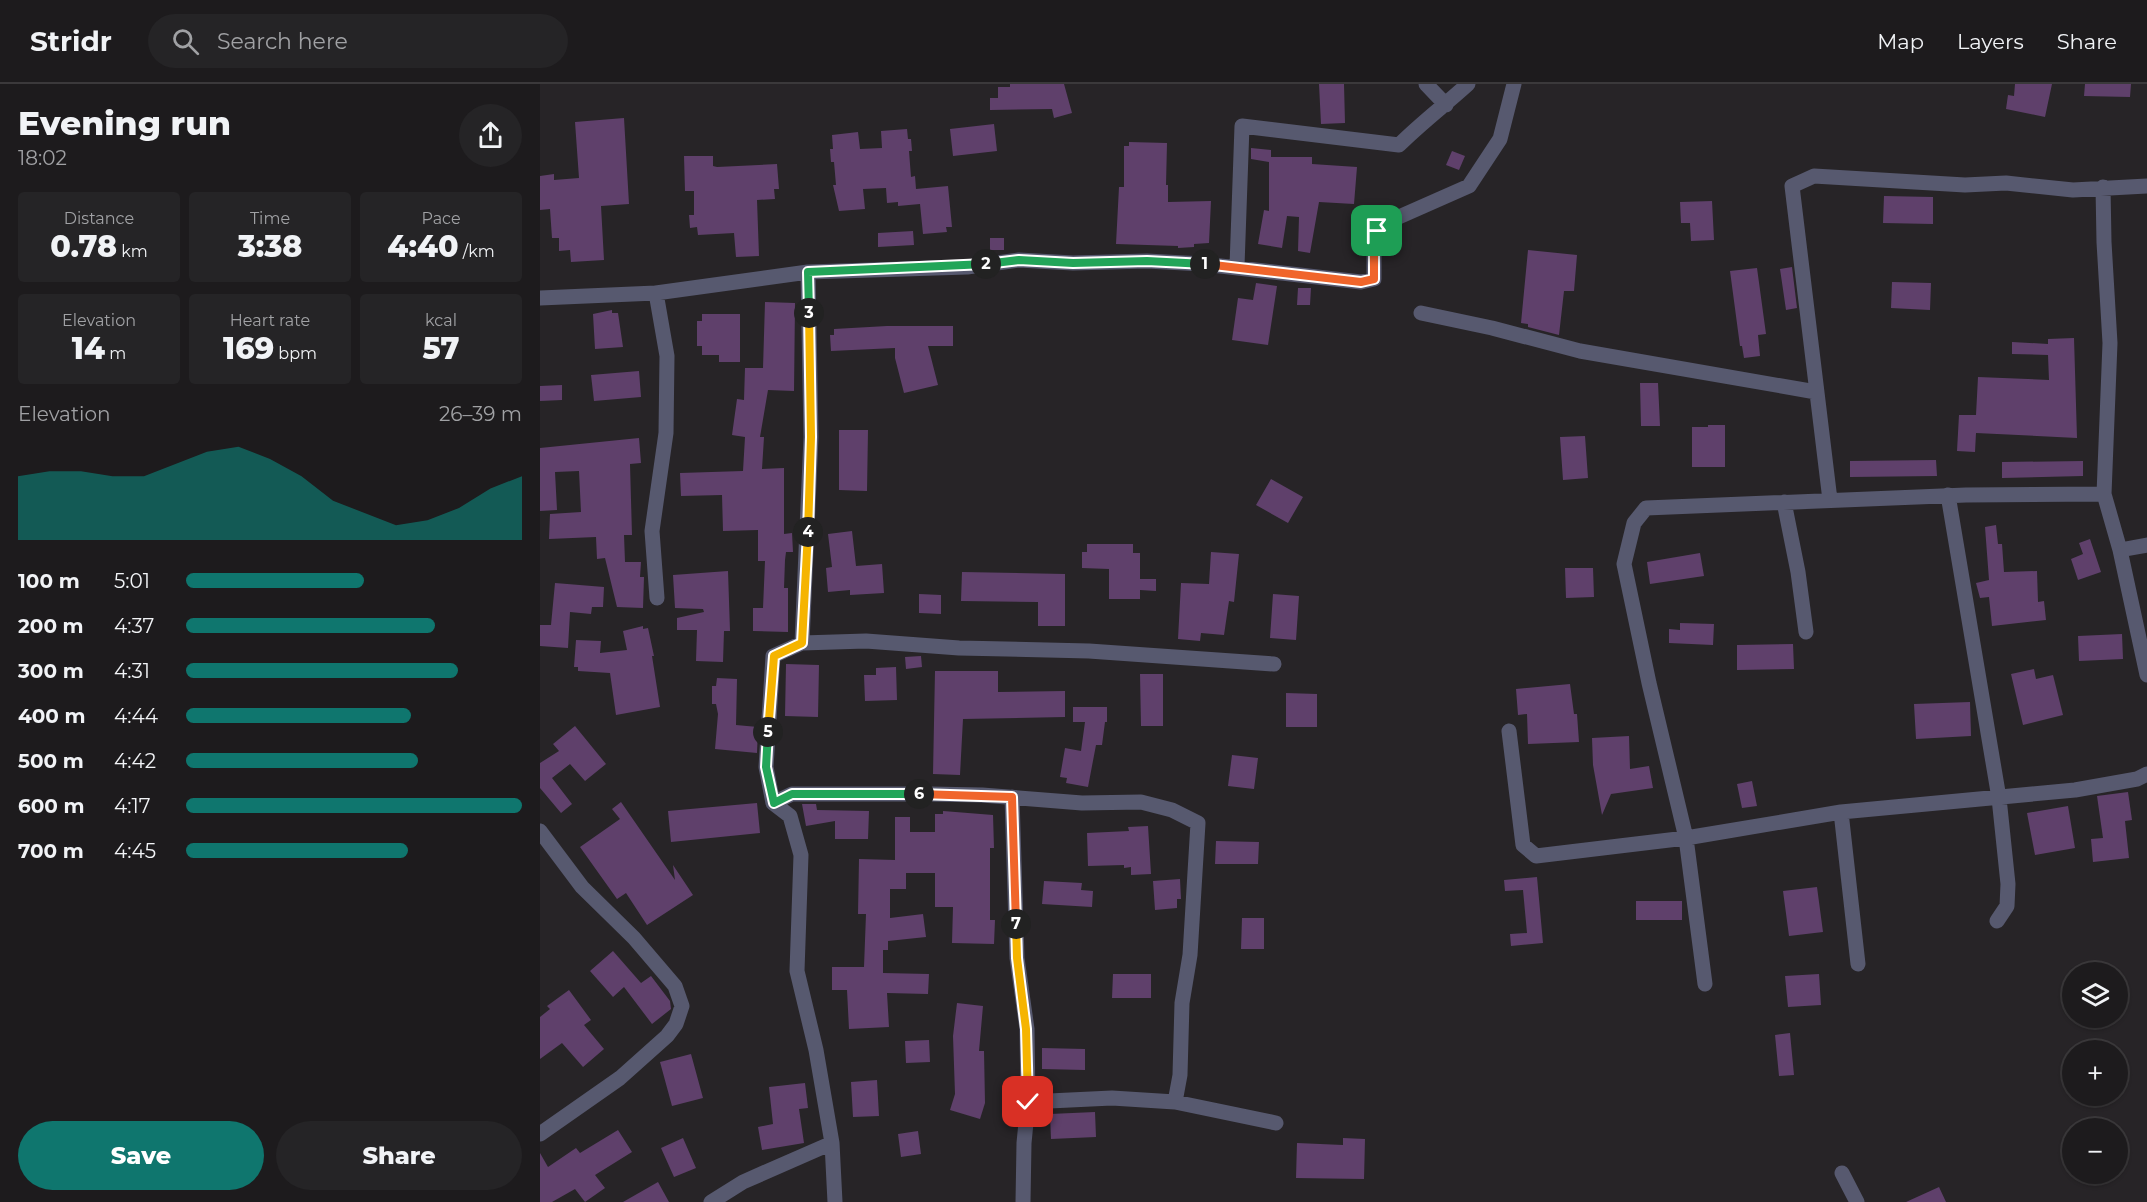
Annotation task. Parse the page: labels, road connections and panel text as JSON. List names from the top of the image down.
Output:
{
  "page": {
    "header": "Stridr",
    "search": "Search here",
    "nav": ["Map", "Layers", "Share"],
    "heading": ["Evening run", "18:02"],
    "stats": [
      ["Distance", "0.78 km"],
      ["Time", "3:38"],
      ["Pace", "4:40 /km"],
      ["Elevation", "14 m"],
      ["Heart rate", "169 bpm"],
      ["kcal", "57"]
    ],
    "pins": [
      "1",
      "2",
      "3",
      "4",
      "5",
      "6",
      "7"
    ],
    "chart": ["Elevation", "26–39 m"],
    "list": [
      {
        "name": "100 m",
        "note": "5:01"
      },
      {
        "name": "200 m",
        "note": "4:37"
      },
      {
        "name": "300 m",
        "note": "4:31"
      },
      {
        "name": "400 m",
        "note": "4:44"
      },
      {
        "name": "500 m",
        "note": "4:42"
      },
      {
        "name": "600 m",
        "note": "4:17"
      },
      {
        "name": "700 m",
        "note": "4:45"
      }
    ],
    "map_buttons": ["+", "−"],
    "buttons": ["Save", "Share"]
  }
}
